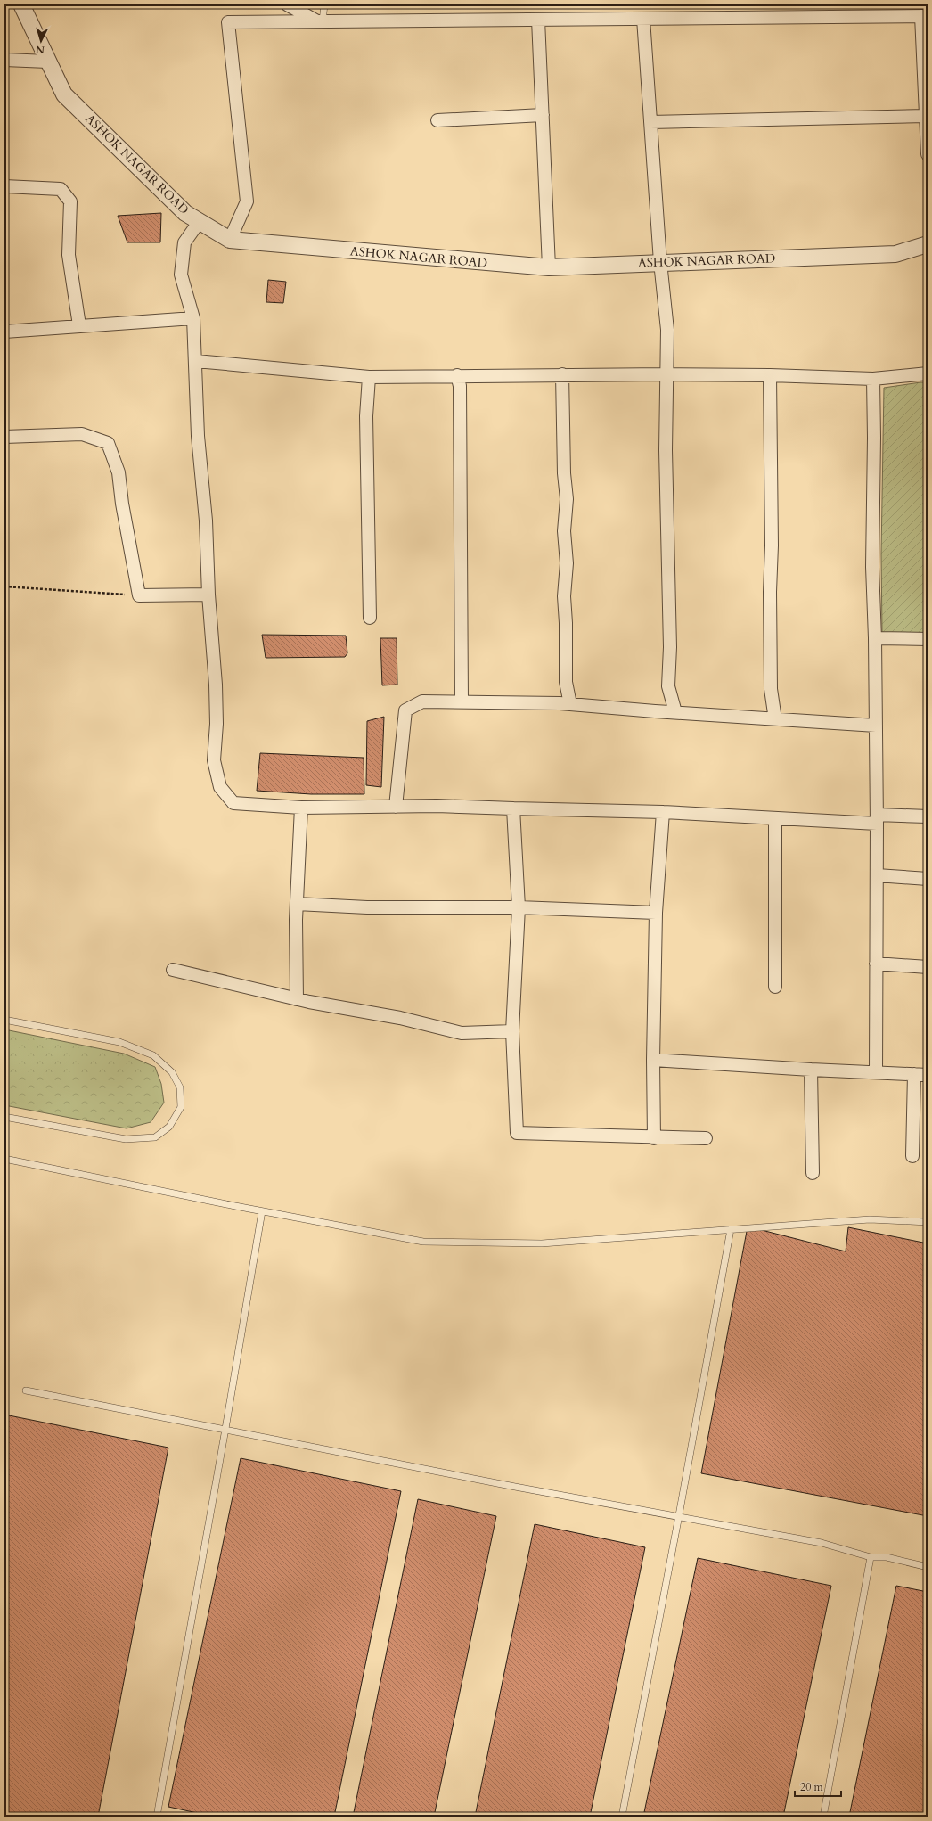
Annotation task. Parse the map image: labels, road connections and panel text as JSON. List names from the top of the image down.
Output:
{
  "streets": {
    "street": ["ASHOK NAGAR ROAD"]
  },
  "scale_bar": "20 m",
  "north": "bottom"
}
